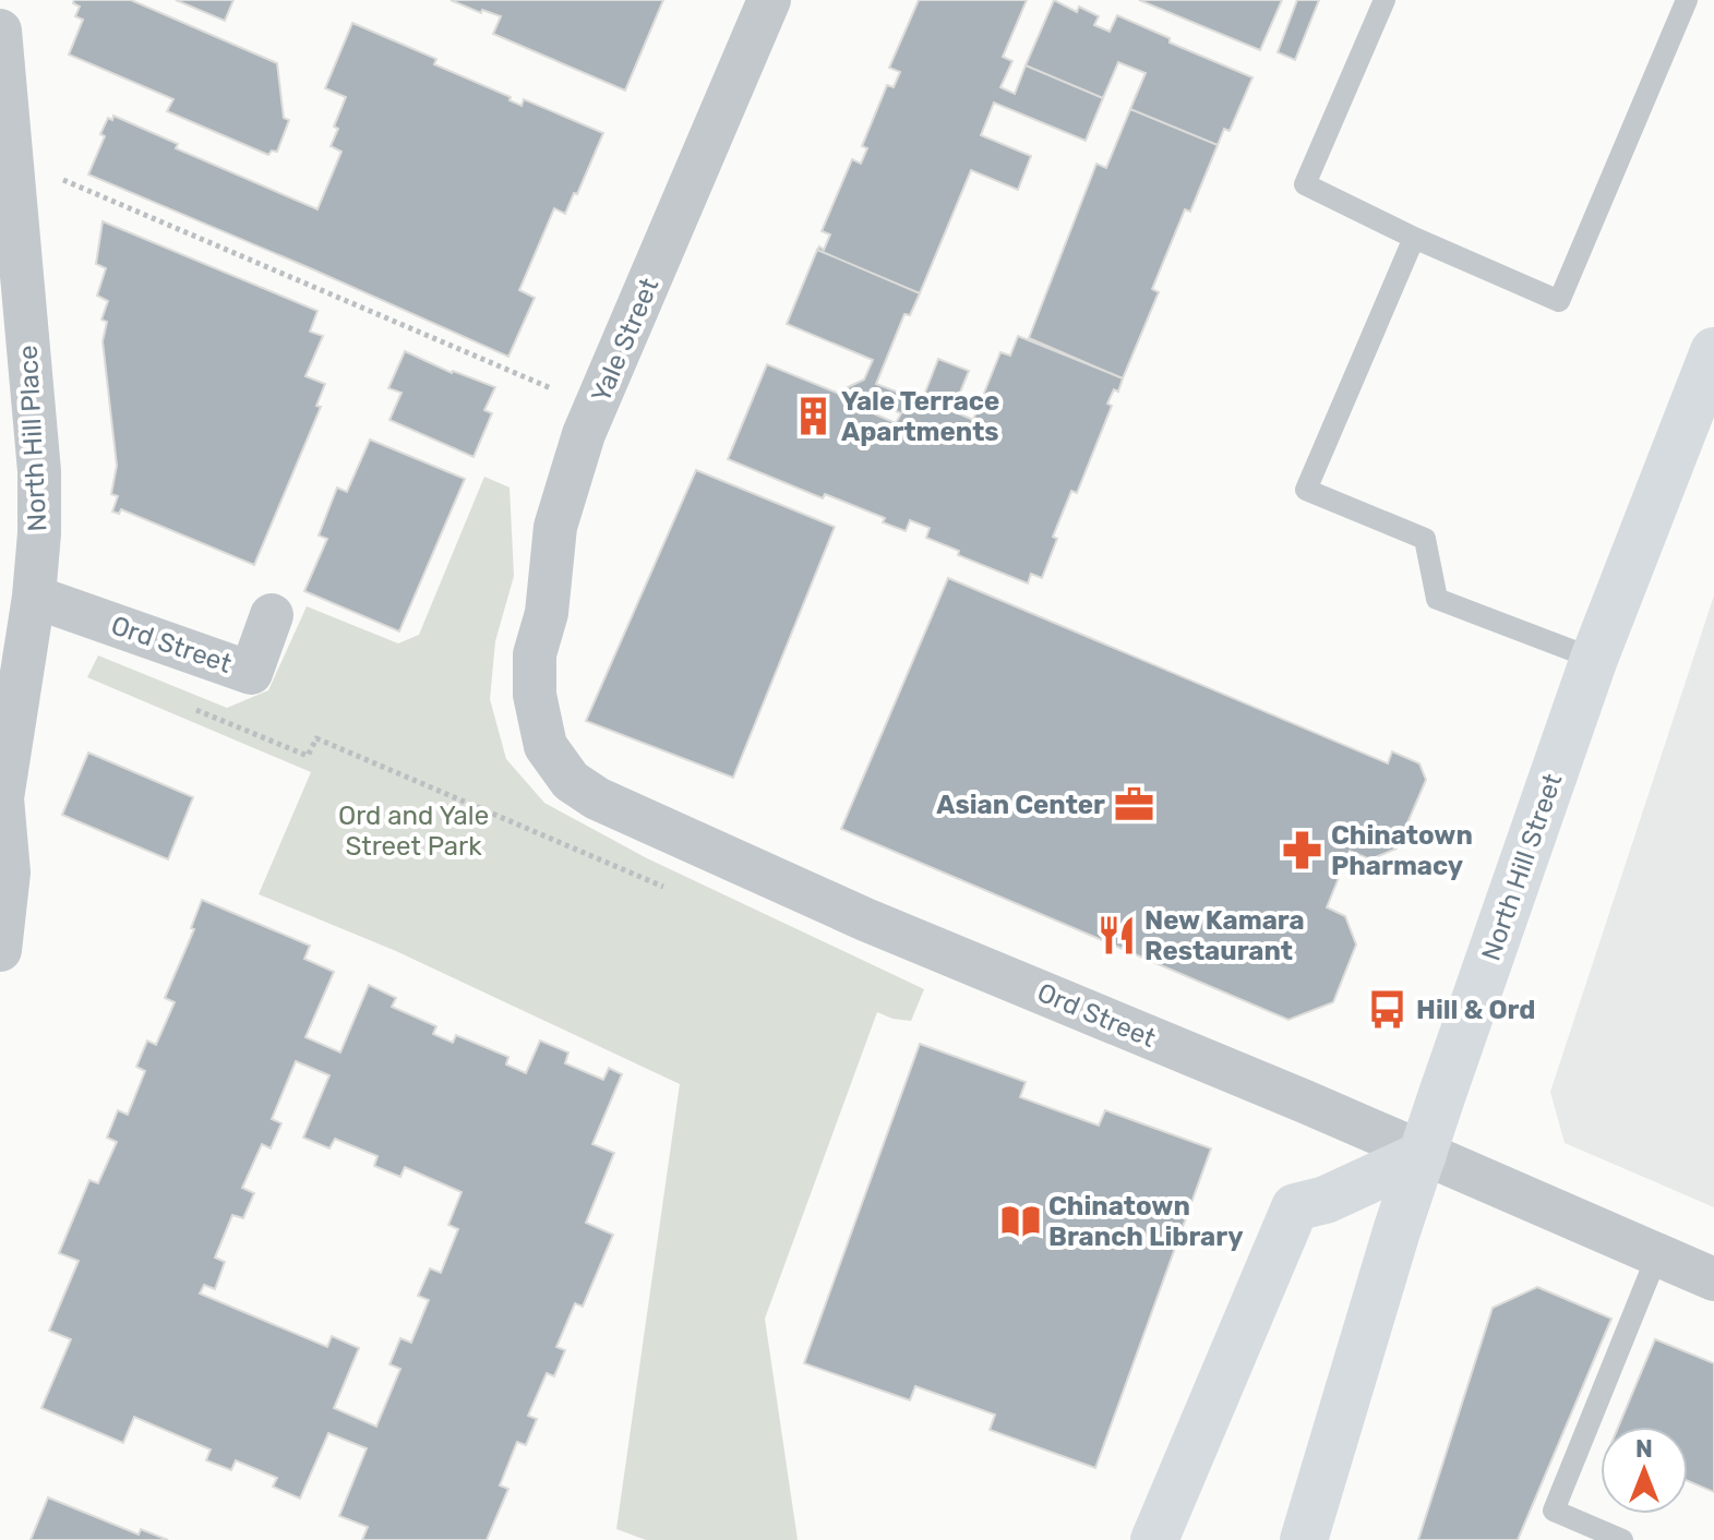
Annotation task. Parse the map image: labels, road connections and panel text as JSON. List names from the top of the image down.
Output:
{
  "streets": {
    "main road": ["North Hill Street"],
    "street": ["Yale Street", "North Hill Place", "Ord Street"]
  },
  "crossings": [
    ["Yale Street", "Ord Street"],
    ["North Hill Place", "Ord Street"],
    ["Ord Street", "North Hill Street"]
  ],
  "parks": ["Ord and Yale Street Park"],
  "places": {
    "building": ["Yale Terrace Apartments"],
    "office": ["Asian Center"],
    "pharmacy": ["Chinatown Pharmacy"],
    "restaurant": ["New Kamara Restaurant"],
    "bus stop": ["Hill & Ord"],
    "library": ["Chinatown Branch Library"]
  },
  "north": "top"
}
